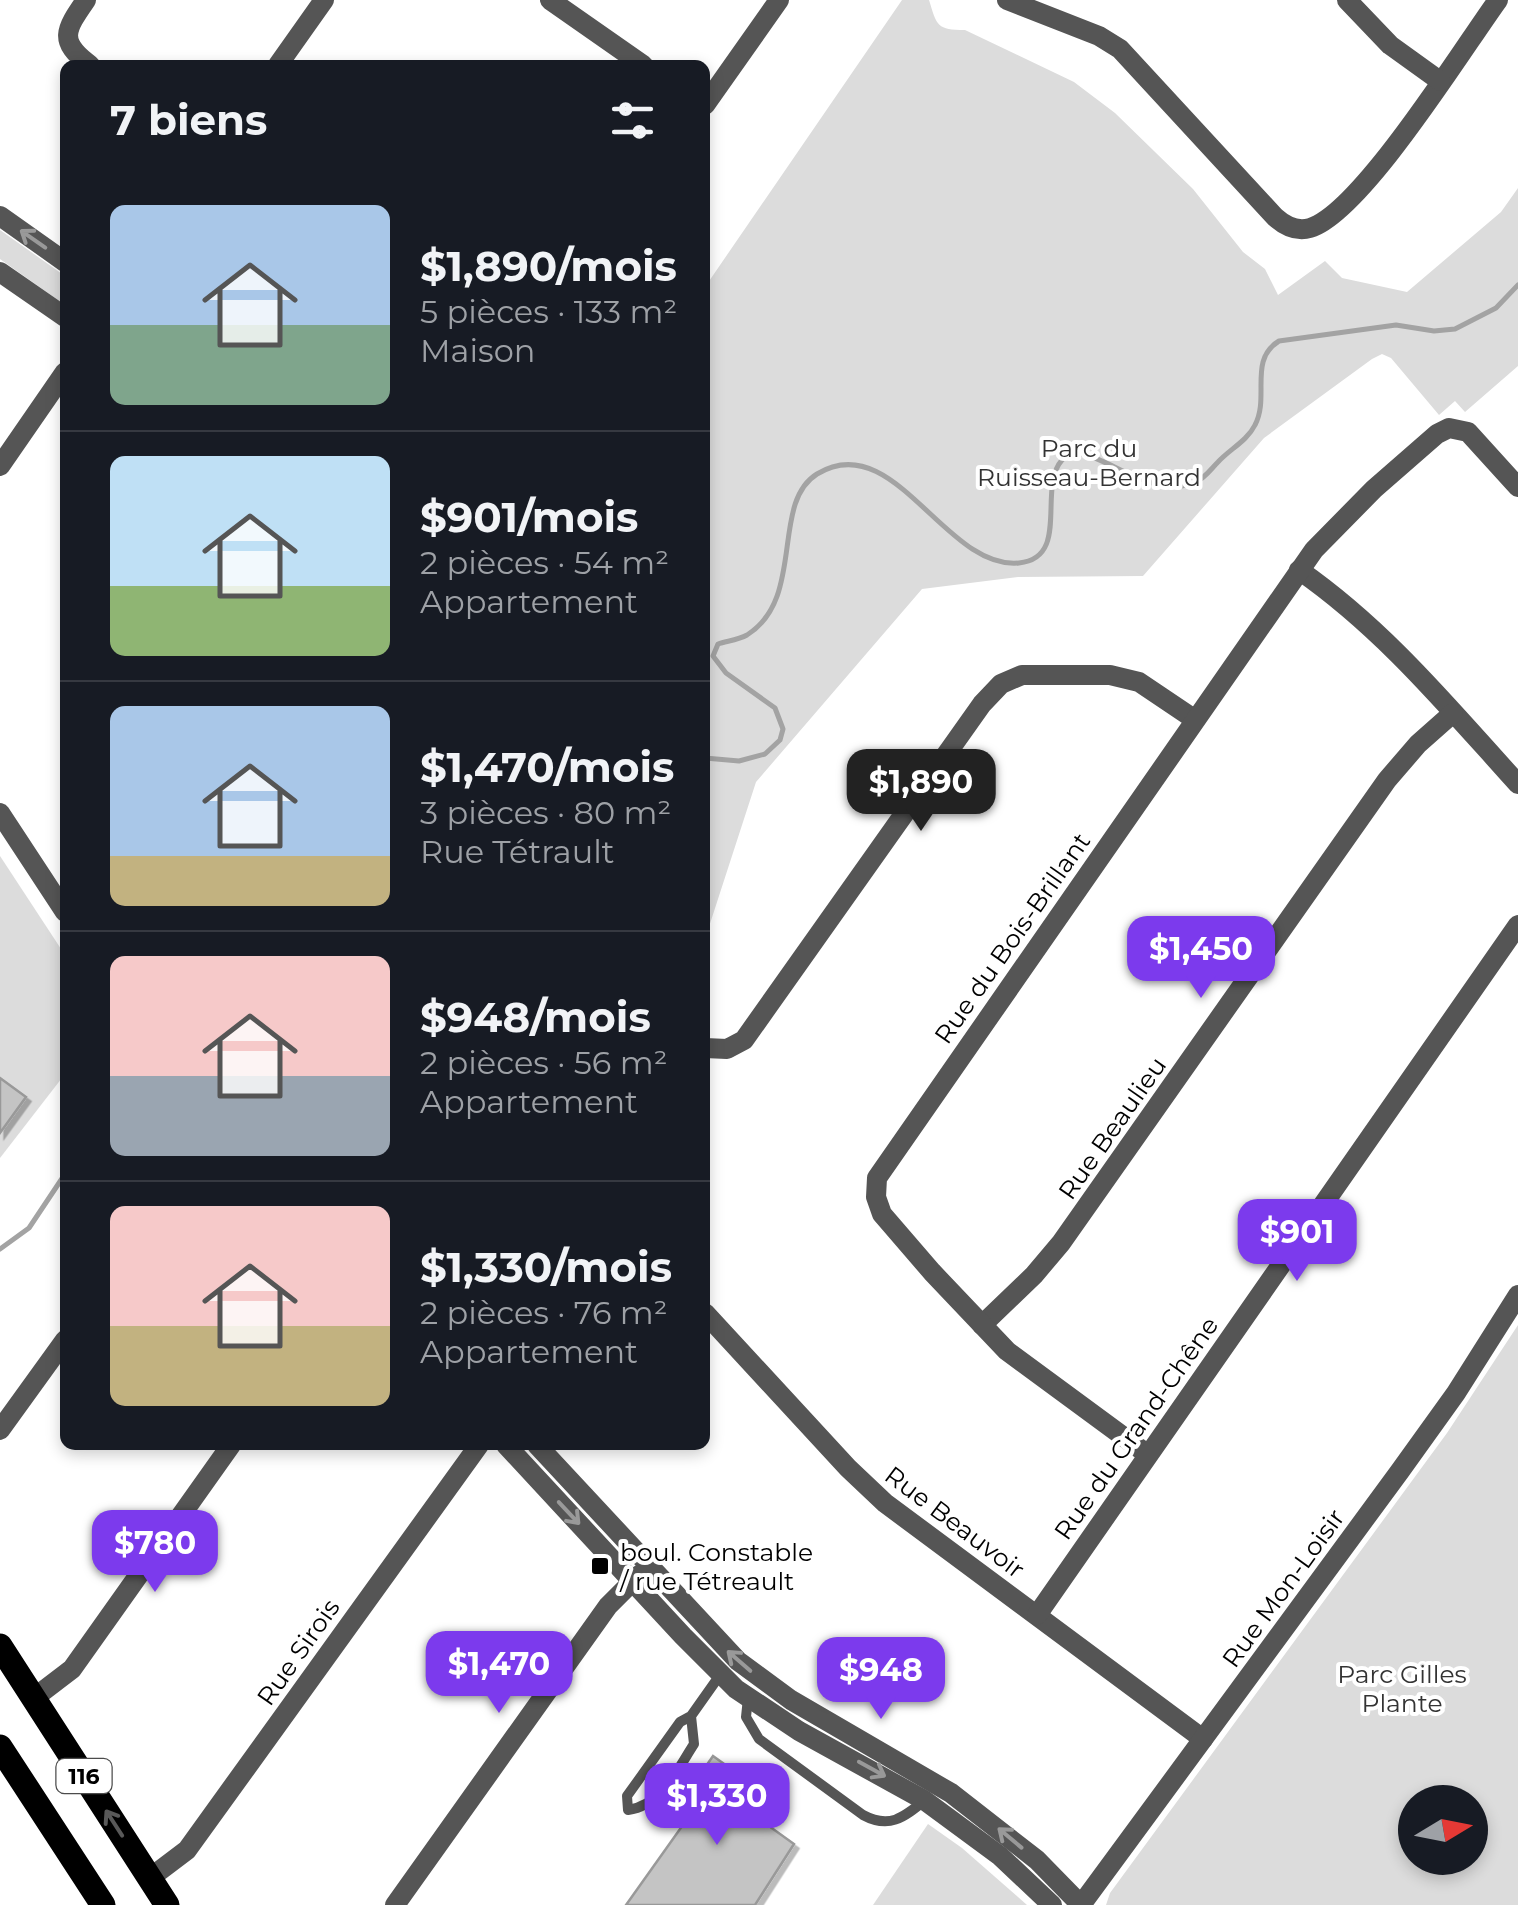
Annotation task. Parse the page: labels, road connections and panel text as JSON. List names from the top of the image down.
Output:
{
  "streets": {
    "main road": ["116"],
    "street": [
      "Rue du Bois-Brillant",
      "Rue Beaulieu",
      "Rue du Grand-Chêne",
      "Rue Beauvoir",
      "Rue Mon-Loisir",
      "Rue Sirois"
    ]
  },
  "crossings": [
    ["Rue du Bois-Brillant", "Rue Beaulieu"],
    ["Rue du Bois-Brillant", "Rue du Grand-Chêne"],
    ["Rue du Grand-Chêne", "Rue Beauvoir"],
    ["Rue Beauvoir", "Rue Mon-Loisir"],
    ["Rue Sirois", "116"]
  ],
  "parks": ["Parc du Ruisseau-Bernard", "Parc Gilles Plante"],
  "places": {
    "transit": ["boul. Constable / rue Tétreault"]
  },
  "north": "right",
  "page": {
    "heading": "7 biens",
    "list": [
      {
        "name": "$1,890/mois",
        "note": "5 pièces · 133 m² · Maison"
      },
      {
        "name": "$901/mois",
        "note": "2 pièces · 54 m² · Appartement"
      },
      {
        "name": "$1,470/mois",
        "note": "3 pièces · 80 m² · Rue Tétrault"
      },
      {
        "name": "$948/mois",
        "note": "2 pièces · 56 m² · Appartement"
      },
      {
        "name": "$1,330/mois",
        "note": "2 pièces · 76 m² · Appartement"
      }
    ],
    "price": [
      "$1,890",
      "$1,450",
      "$901",
      "$780",
      "$1,470",
      "$948",
      "$1,330"
    ]
  }
}
